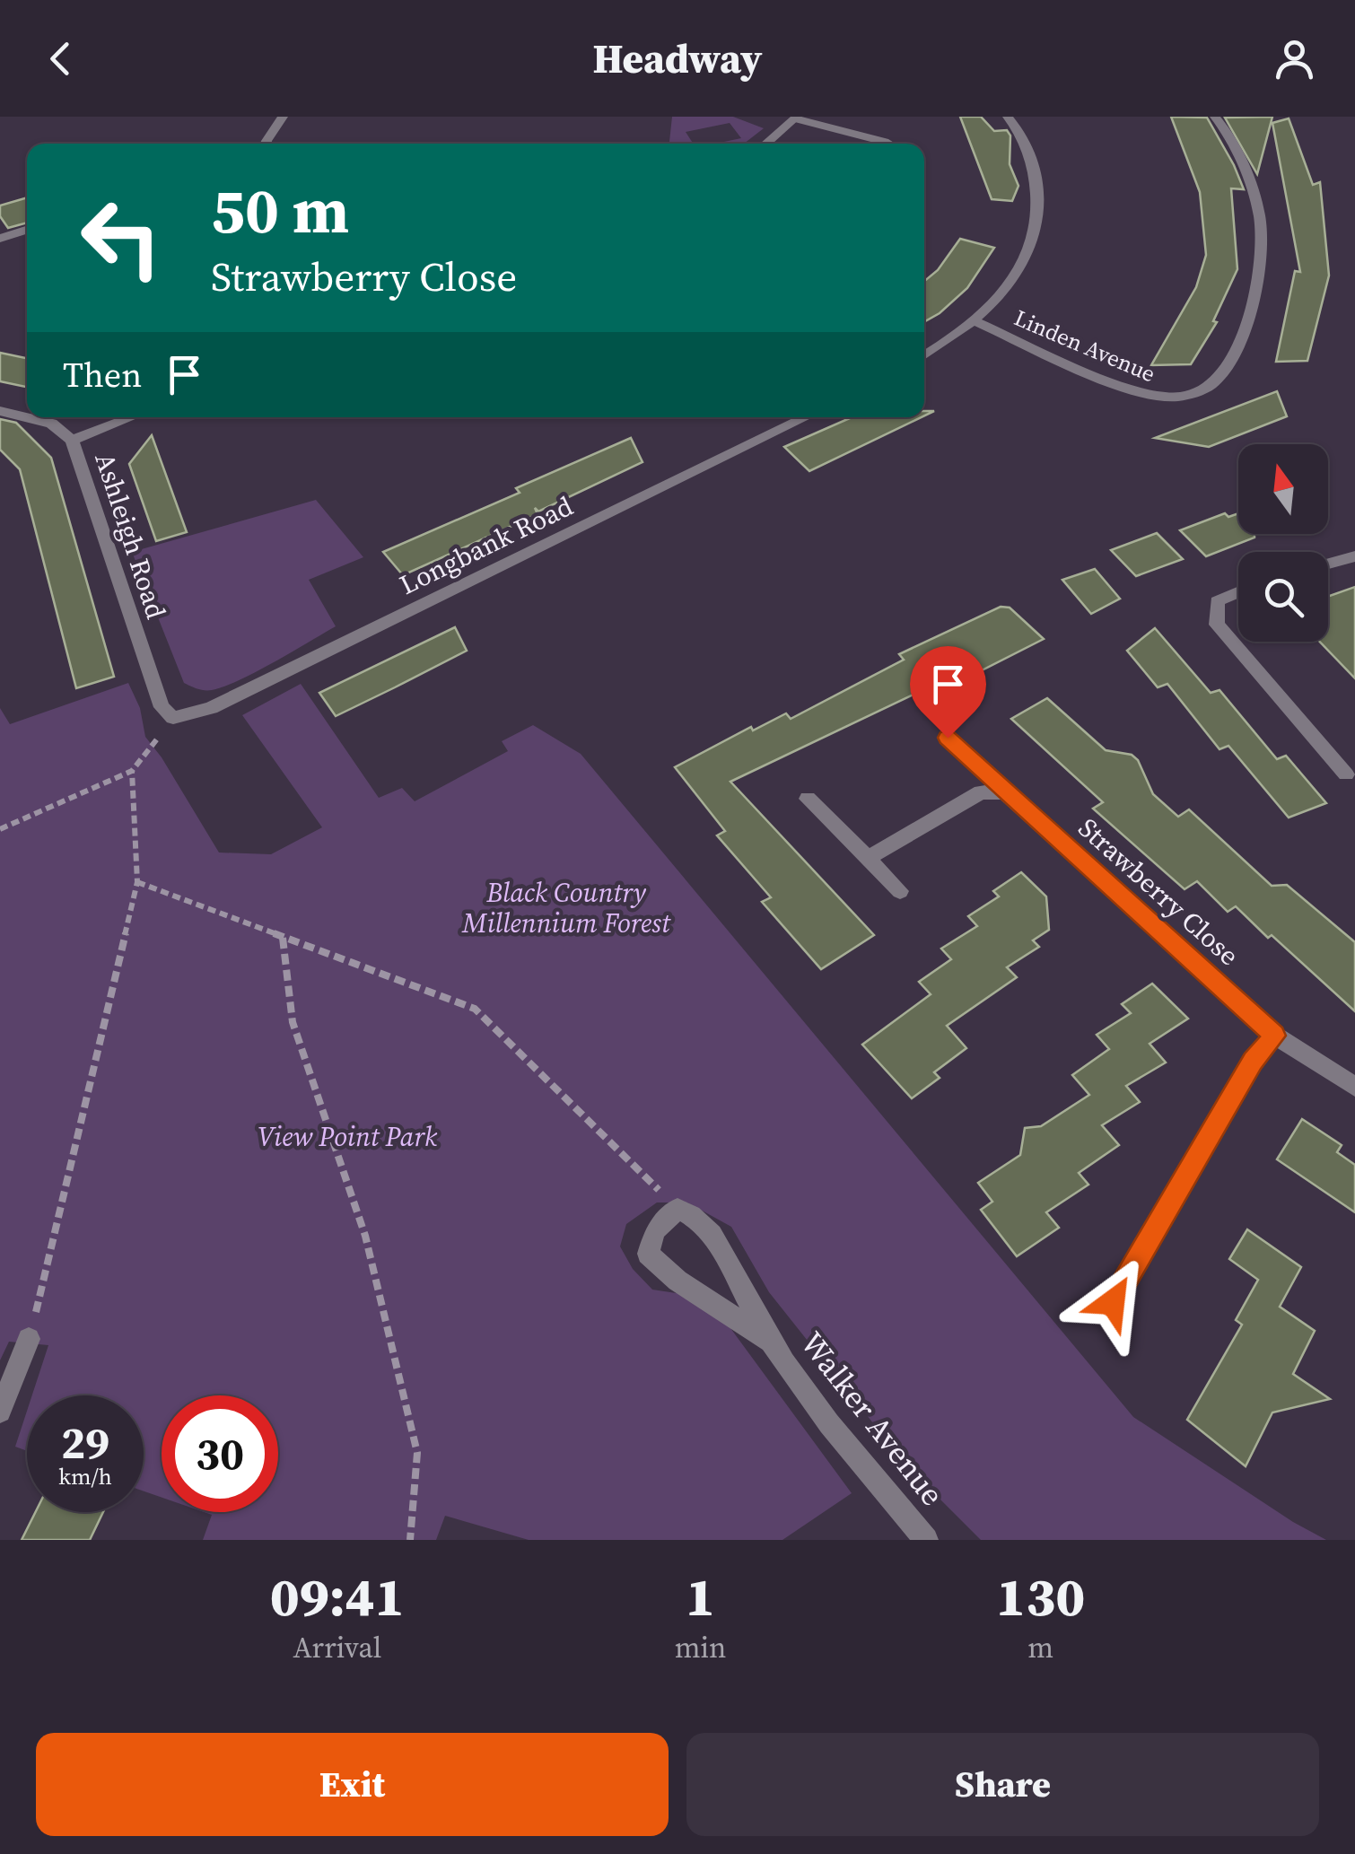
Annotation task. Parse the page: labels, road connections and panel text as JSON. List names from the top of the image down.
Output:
{
  "streets": {
    "street": [
      "Linden Avenue",
      "Ashleigh Road",
      "Longbank Road",
      "Strawberry Close",
      "Walker Avenue"
    ]
  },
  "crossings": [
    ["Ashleigh Road", "Longbank Road"]
  ],
  "parks": ["Black Country Millennium Forest", "View Point Park"],
  "north": "top",
  "page": {
    "header": "Headway",
    "turn": ["50 m", "Strawberry Close"],
    "then": "Then",
    "speed": "29 km/h",
    "limit": "30",
    "eta": [
      "09:41",
      "Arrival",
      "1",
      "min",
      "130",
      "m"
    ],
    "buttons": ["Exit", "Share"]
  }
}
